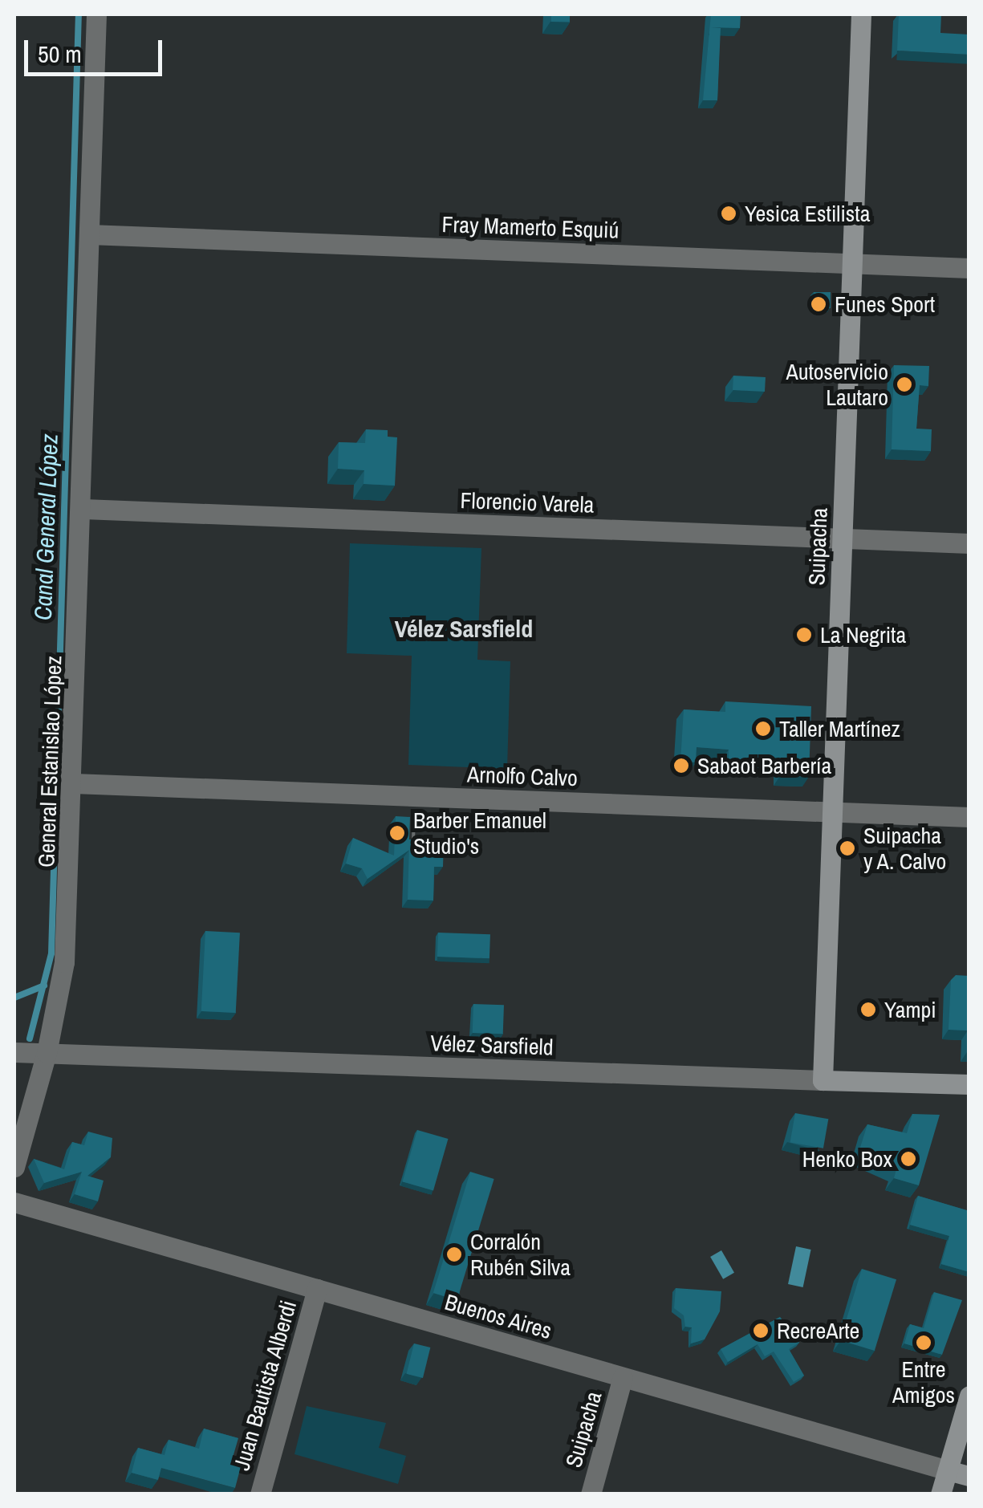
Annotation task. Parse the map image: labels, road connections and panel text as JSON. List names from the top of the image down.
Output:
{
  "streets": {
    "main road": ["Suipacha", "Vélez Sarsfield", "Buenos Aires"],
    "street": [
      "Fray Mamerto Esquiú",
      "Florencio Varela",
      "General Estanislao López",
      "Arnolfo Calvo",
      "Juan Bautista Alberdi"
    ]
  },
  "crossings": [
    ["Fray Mamerto Esquiú", "Suipacha"],
    ["Fray Mamerto Esquiú", "General Estanislao López"],
    ["Florencio Varela", "Suipacha"],
    ["Florencio Varela", "General Estanislao López"],
    ["Suipacha", "Arnolfo Calvo"],
    ["Suipacha", "Vélez Sarsfield"],
    ["Suipacha", "Buenos Aires"],
    ["General Estanislao López", "Arnolfo Calvo"],
    ["General Estanislao López", "Vélez Sarsfield"],
    ["Buenos Aires", "Juan Bautista Alberdi"]
  ],
  "districts": ["Vélez Sarsfield"],
  "water": ["Canal General López"],
  "places": [
    "Yesica Estilista",
    "Funes Sport",
    "Autoservicio Lautaro",
    "La Negrita",
    "Taller Martínez",
    "Sabaot Barbería",
    "Barber Emanuel Studio's",
    "Suipacha y A. Calvo",
    "Yampi",
    "Henko Box",
    "Corralón Rubén Silva",
    "RecreArte",
    "Entre Amigos"
  ],
  "scale_bar": "50 m"
}
